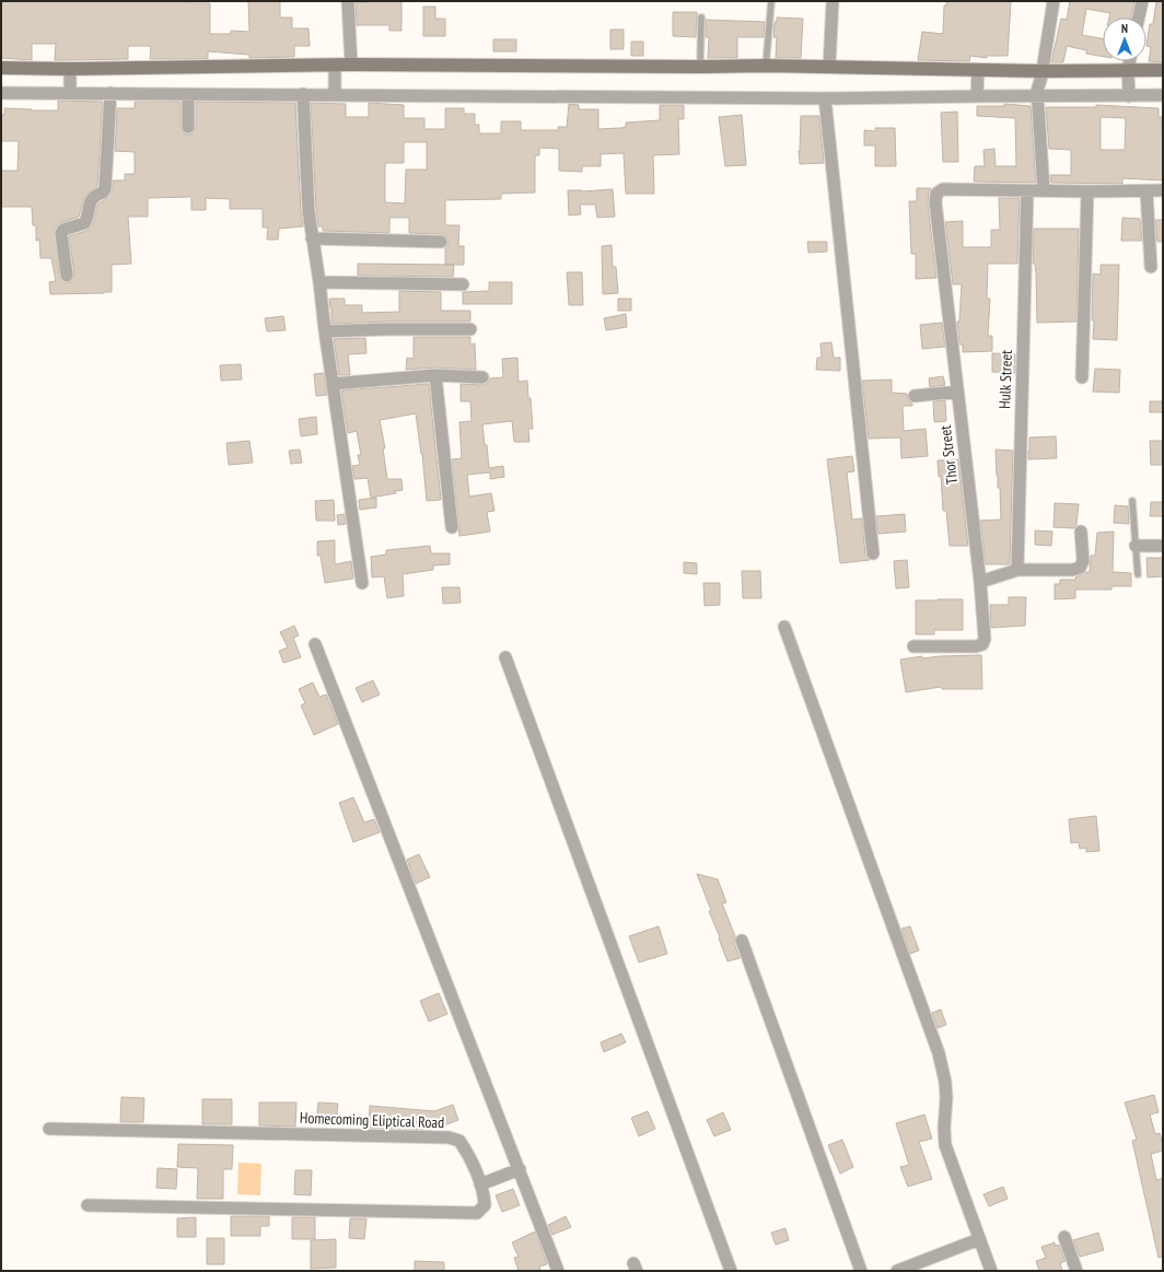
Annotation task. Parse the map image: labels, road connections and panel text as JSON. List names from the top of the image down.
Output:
{
  "streets": {
    "street": ["Hulk Street", "Thor Street", "Homecoming Eliptical Road"]
  },
  "crossings": [
    ["Hulk Street", "Thor Street"]
  ],
  "north": "top"
}
